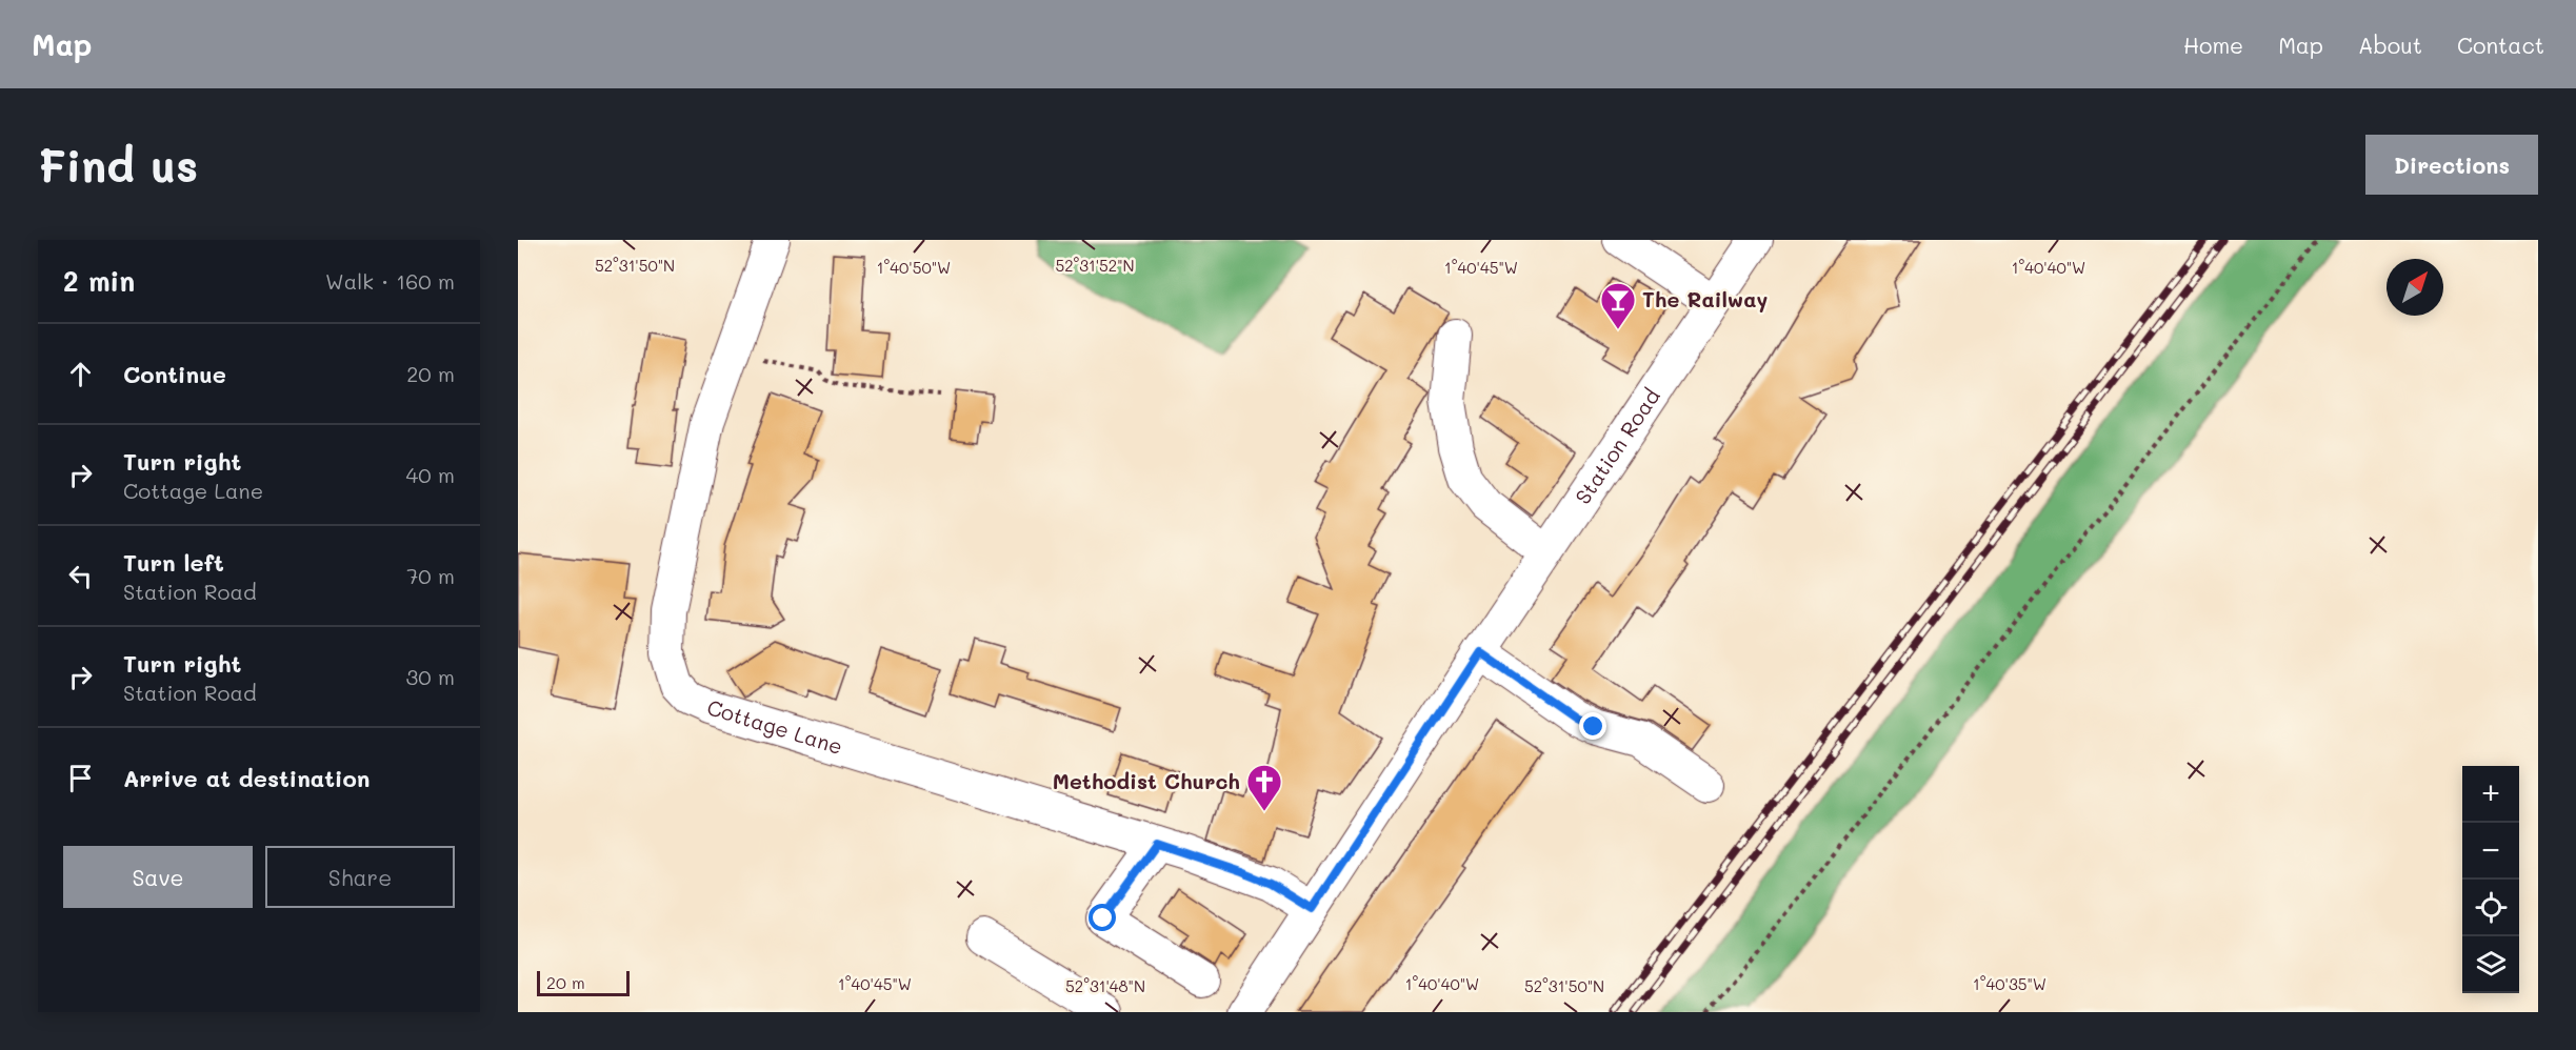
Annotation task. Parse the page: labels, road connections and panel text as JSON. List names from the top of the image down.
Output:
{
  "streets": {
    "street": ["Station Road", "Cottage Lane"]
  },
  "crossings": [
    ["Station Road", "Cottage Lane"]
  ],
  "places": {
    "bar": ["The Railway"],
    "church": ["Methodist Church"]
  },
  "scale_bar": "20 m",
  "north": "top right",
  "page": {
    "header": "Map",
    "nav": [
      "Home",
      "Map",
      "About",
      "Contact"
    ],
    "buttons": [
      "Directions",
      ["Save", "Share"]
    ],
    "title": "Find us",
    "heading": ["2 min", "Walk · 160 m"],
    "list": [
      ["Continue", "20 m"],
      ["Turn right", "Cottage Lane", "40 m"],
      ["Turn left", "Station Road", "70 m"],
      ["Turn right", "Station Road", "30 m"],
      "Arrive at destination"
    ],
    "map_buttons": ["+", "−"],
    "scale": "20 m"
  },
  "coordinates": [
    "52°31'50\"N",
    "52°31'52\"N",
    "1°40'50\"W",
    "1°40'45\"W",
    "1°40'40\"W",
    "1°40'35\"W",
    "52°31'48\"N"
  ]
}
